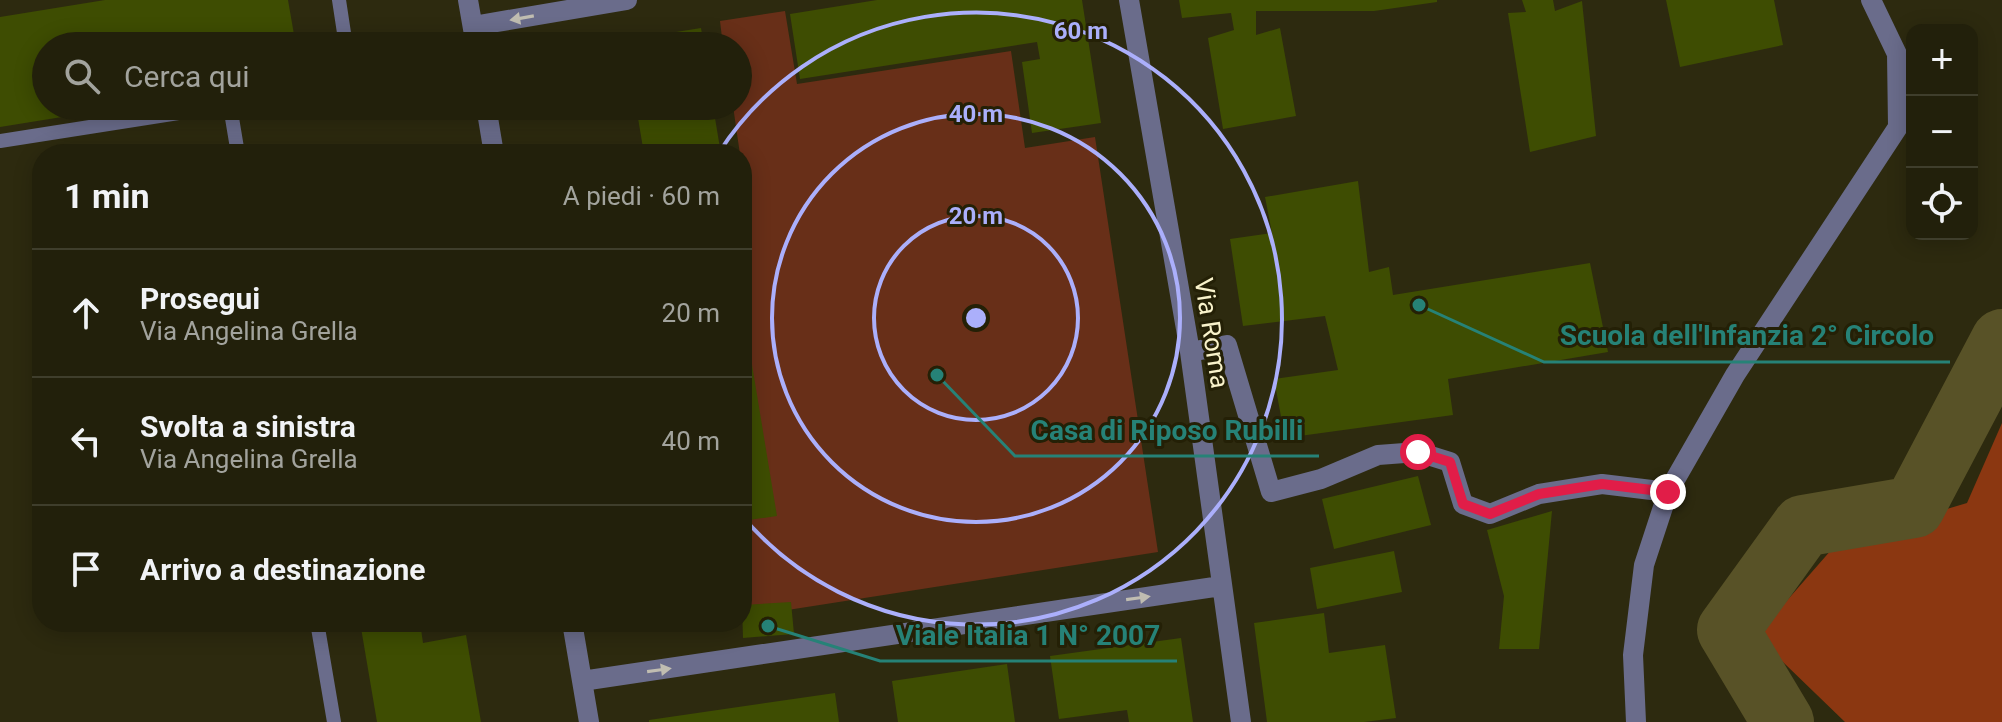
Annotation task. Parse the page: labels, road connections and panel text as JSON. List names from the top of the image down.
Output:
{
  "streets": {
    "street": ["Via Roma"]
  },
  "places": ["Scuola dell'Infanzia 2° Circolo", "Casa di Riposo Rubilli", "Viale Italia 1 N° 2007"],
  "page": {
    "map_buttons": ["+", "−"],
    "search": "Cerca qui",
    "heading": ["1 min", "A piedi · 60 m"],
    "list": [
      ["Prosegui", "Via Angelina Grella", "20 m"],
      ["Svolta a sinistra", "Via Angelina Grella", "40 m"],
      "Arrivo a destinazione"
    ]
  },
  "rings": ["60 m", "40 m", "20 m"]
}
